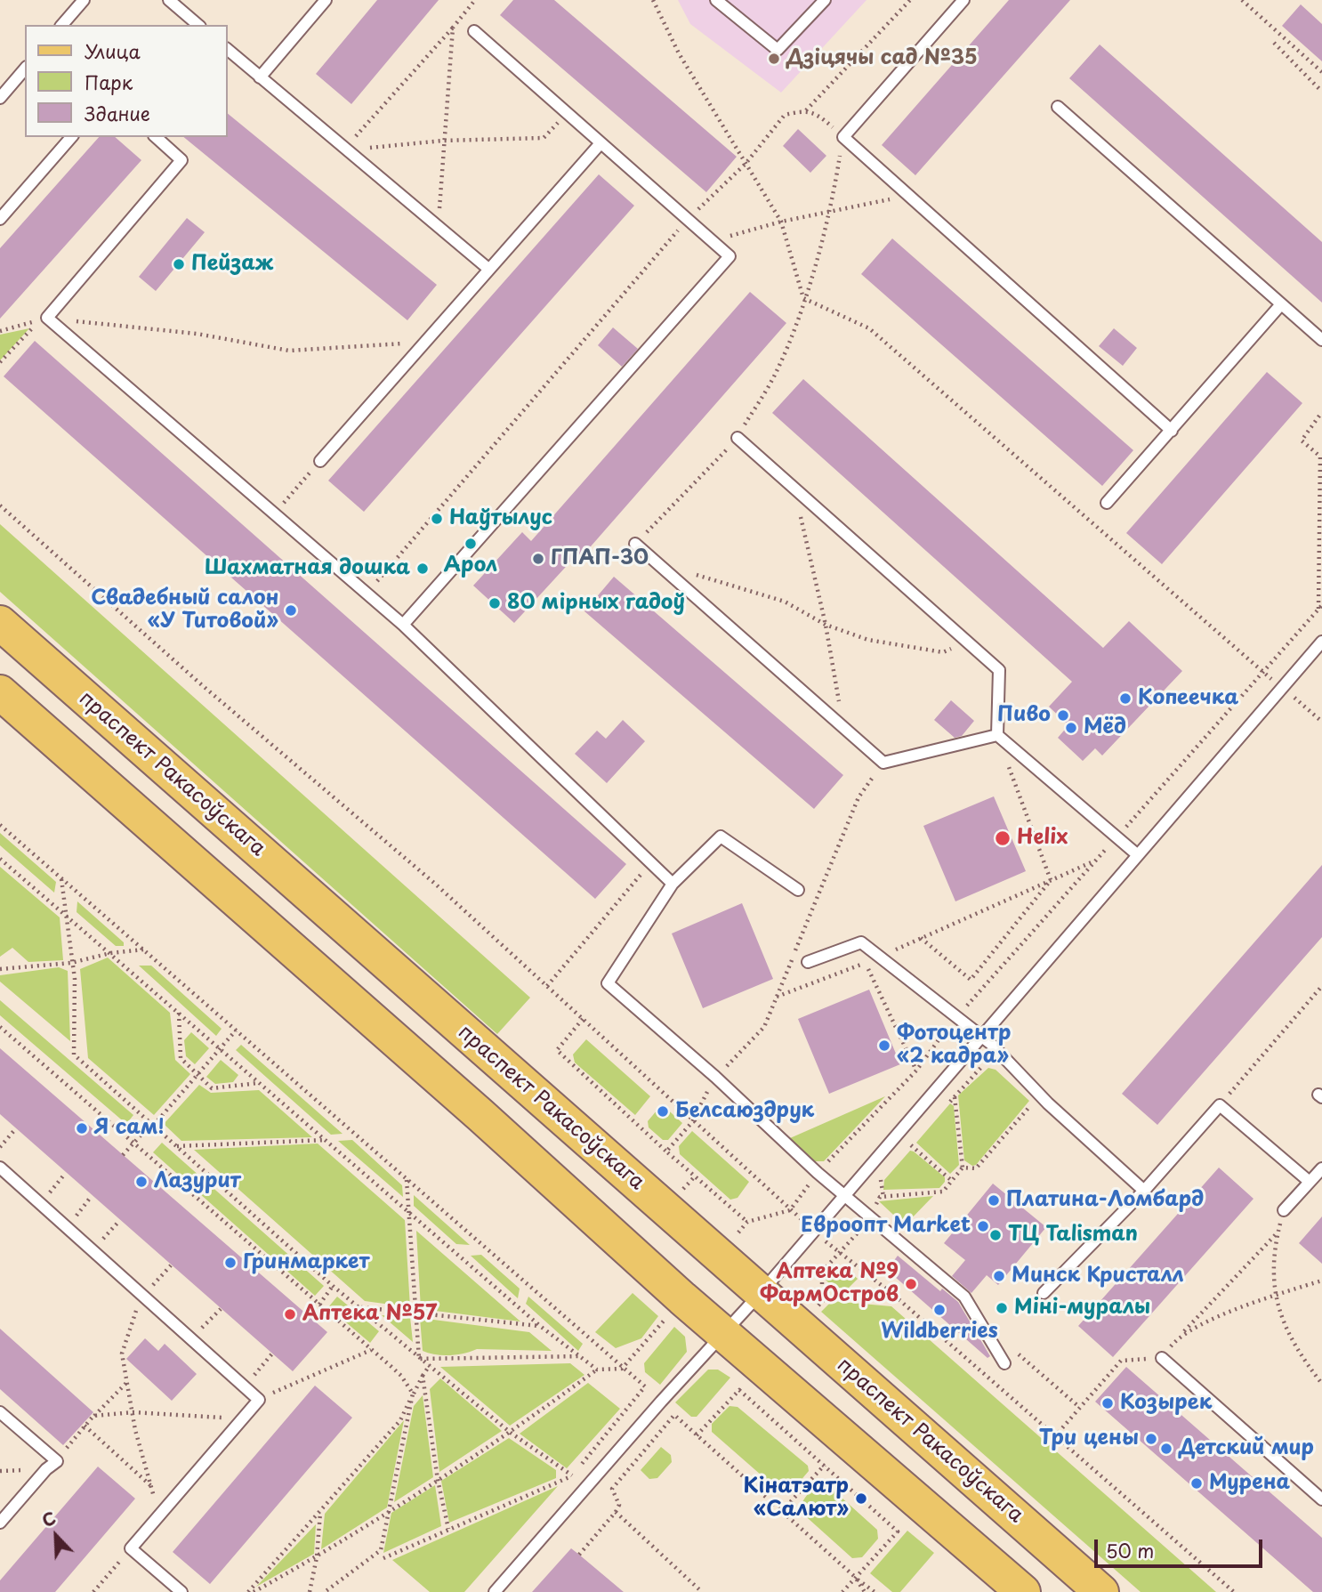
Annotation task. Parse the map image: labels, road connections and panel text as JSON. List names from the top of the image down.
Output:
{
  "streets": {
    "main road": ["праспект Ракасоўскага"]
  },
  "places": [
    "Дзіцячы сад №35",
    "Пейзаж",
    "Наўтылус",
    "Арол",
    "ГПАП-30",
    "Шахматная дошка",
    "80 мірных гадоў",
    "Свадебный салон «У Титовой»",
    "Копеечка",
    "Пиво",
    "Мёд",
    "Helix",
    "Фотоцентр «2 кадра»",
    "Белсаюздрук",
    "Я сам!",
    "Лазурит",
    "Платина-Ломбард",
    "Евроопт Market",
    "ТЦ Talisman",
    "Гринмаркет",
    "Минск Кристалл",
    "Аптека №9 ФармОстров",
    "Міні-муралы",
    "Wildberries",
    "Аптека №57",
    "Козырек",
    "Три цены",
    "Детский мир",
    "Мурена",
    "Кінатэатр «Салют»"
  ],
  "legend": ["Улица", "Парк", "Здание"],
  "scale_bar": "50 m",
  "north": "top left"
}
